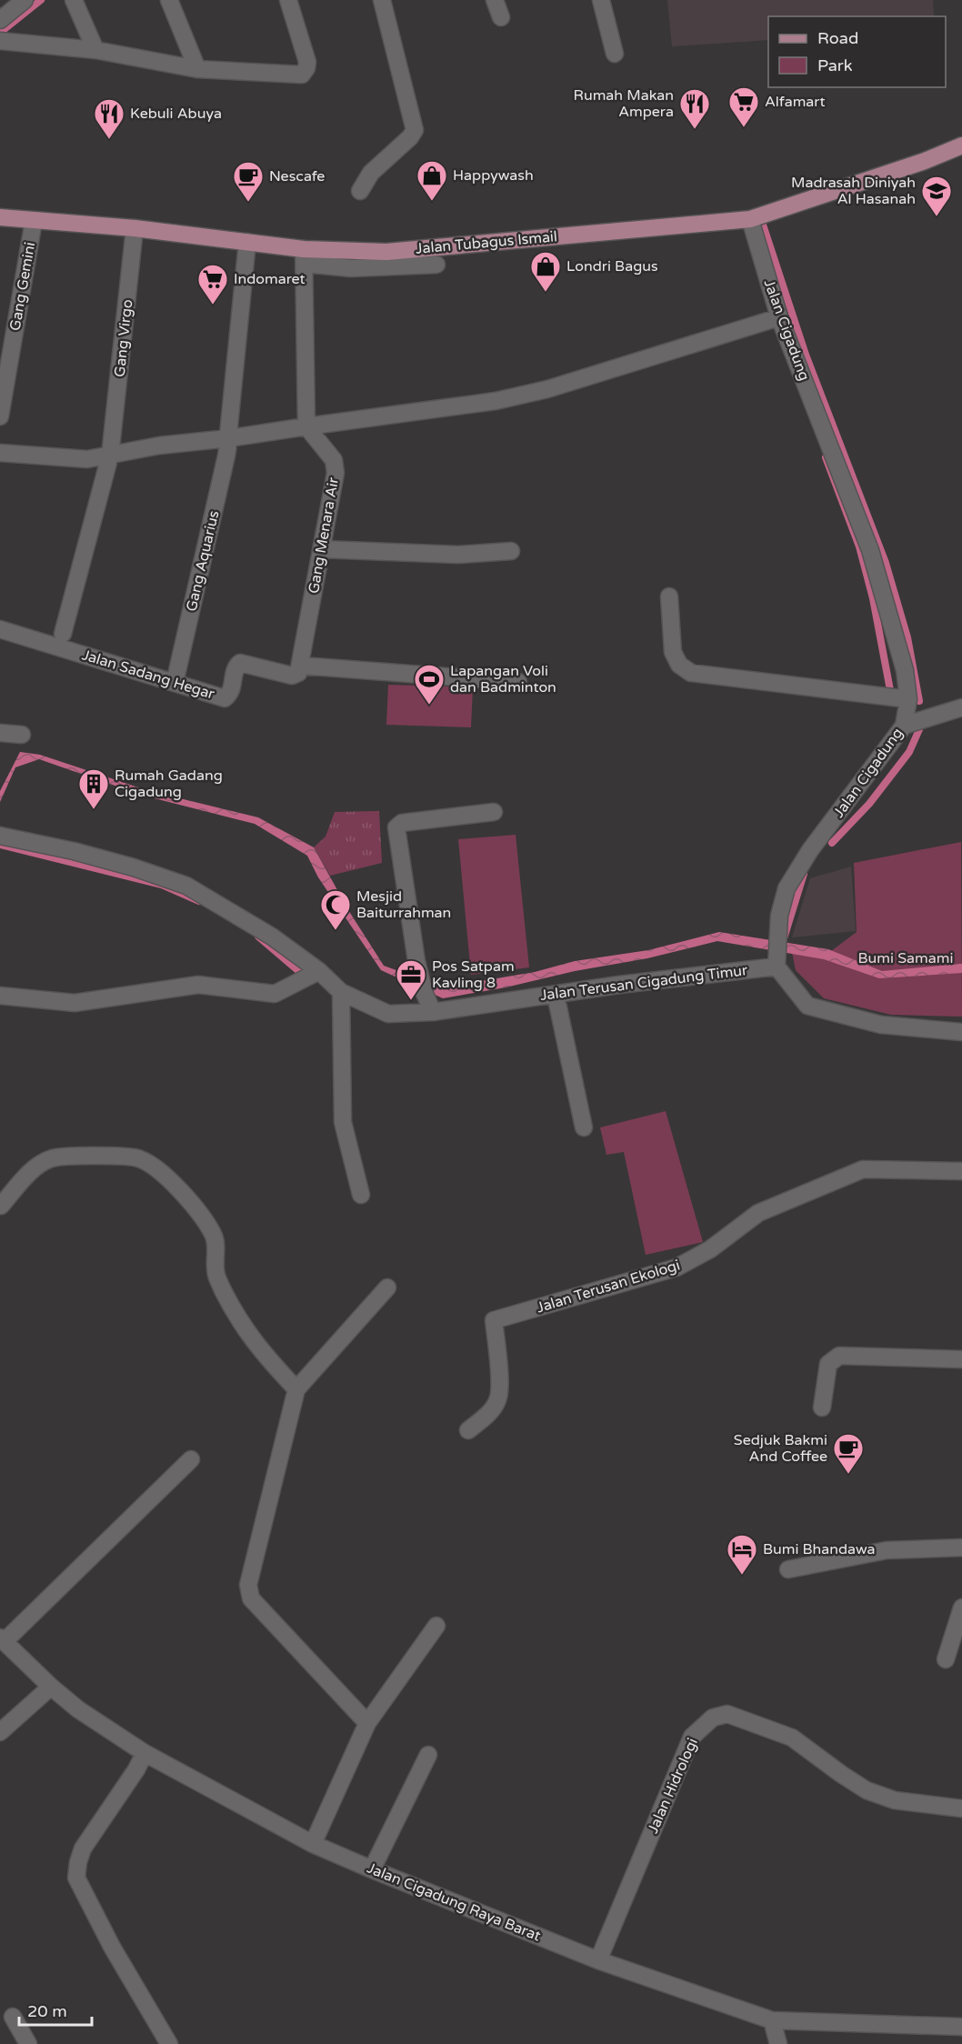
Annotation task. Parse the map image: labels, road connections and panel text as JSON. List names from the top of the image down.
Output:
{
  "streets": {
    "main road": ["Jalan Tubagus Ismail"],
    "street": [
      "Gang Gemini",
      "Jalan Cigadung",
      "Gang Virgo",
      "Gang Menara Air",
      "Gang Aquarius",
      "Jalan Sadang Hegar",
      "Jalan Terusan Cigadung Timur",
      "Jalan Terusan Ekologi",
      "Jalan Hidrologi",
      "Jalan Cigadung Raya Barat"
    ]
  },
  "crossings": [
    ["Jalan Tubagus Ismail", "Gang Gemini"],
    ["Jalan Tubagus Ismail", "Jalan Cigadung"],
    ["Jalan Tubagus Ismail", "Gang Virgo"],
    ["Jalan Tubagus Ismail", "Gang Aquarius"],
    ["Jalan Cigadung", "Jalan Terusan Cigadung Timur"],
    ["Gang Menara Air", "Jalan Sadang Hegar"],
    ["Gang Aquarius", "Jalan Sadang Hegar"],
    ["Jalan Hidrologi", "Jalan Cigadung Raya Barat"]
  ],
  "parks": ["Bumi Samami"],
  "places": {
    "supermarket": ["Alfamart", "Indomaret"],
    "restaurant": ["Rumah Makan Ampera", "Kebuli Abuya"],
    "shop": ["Happywash", "Londri Bagus"],
    "cafe": ["Nescafe", "Sedjuk Bakmi And Coffee"],
    "school or university": ["Madrasah Diniyah Al Hasanah"],
    "sports": ["Lapangan Voli dan Badminton"],
    "building": ["Rumah Gadang Cigadung"],
    "mosque": ["Mesjid Baiturrahman"],
    "office": ["Pos Satpam Kavling 8"],
    "hotel": ["Bumi Bhandawa"]
  },
  "legend": ["Road", "Park"],
  "scale_bar": "20 m"
}
